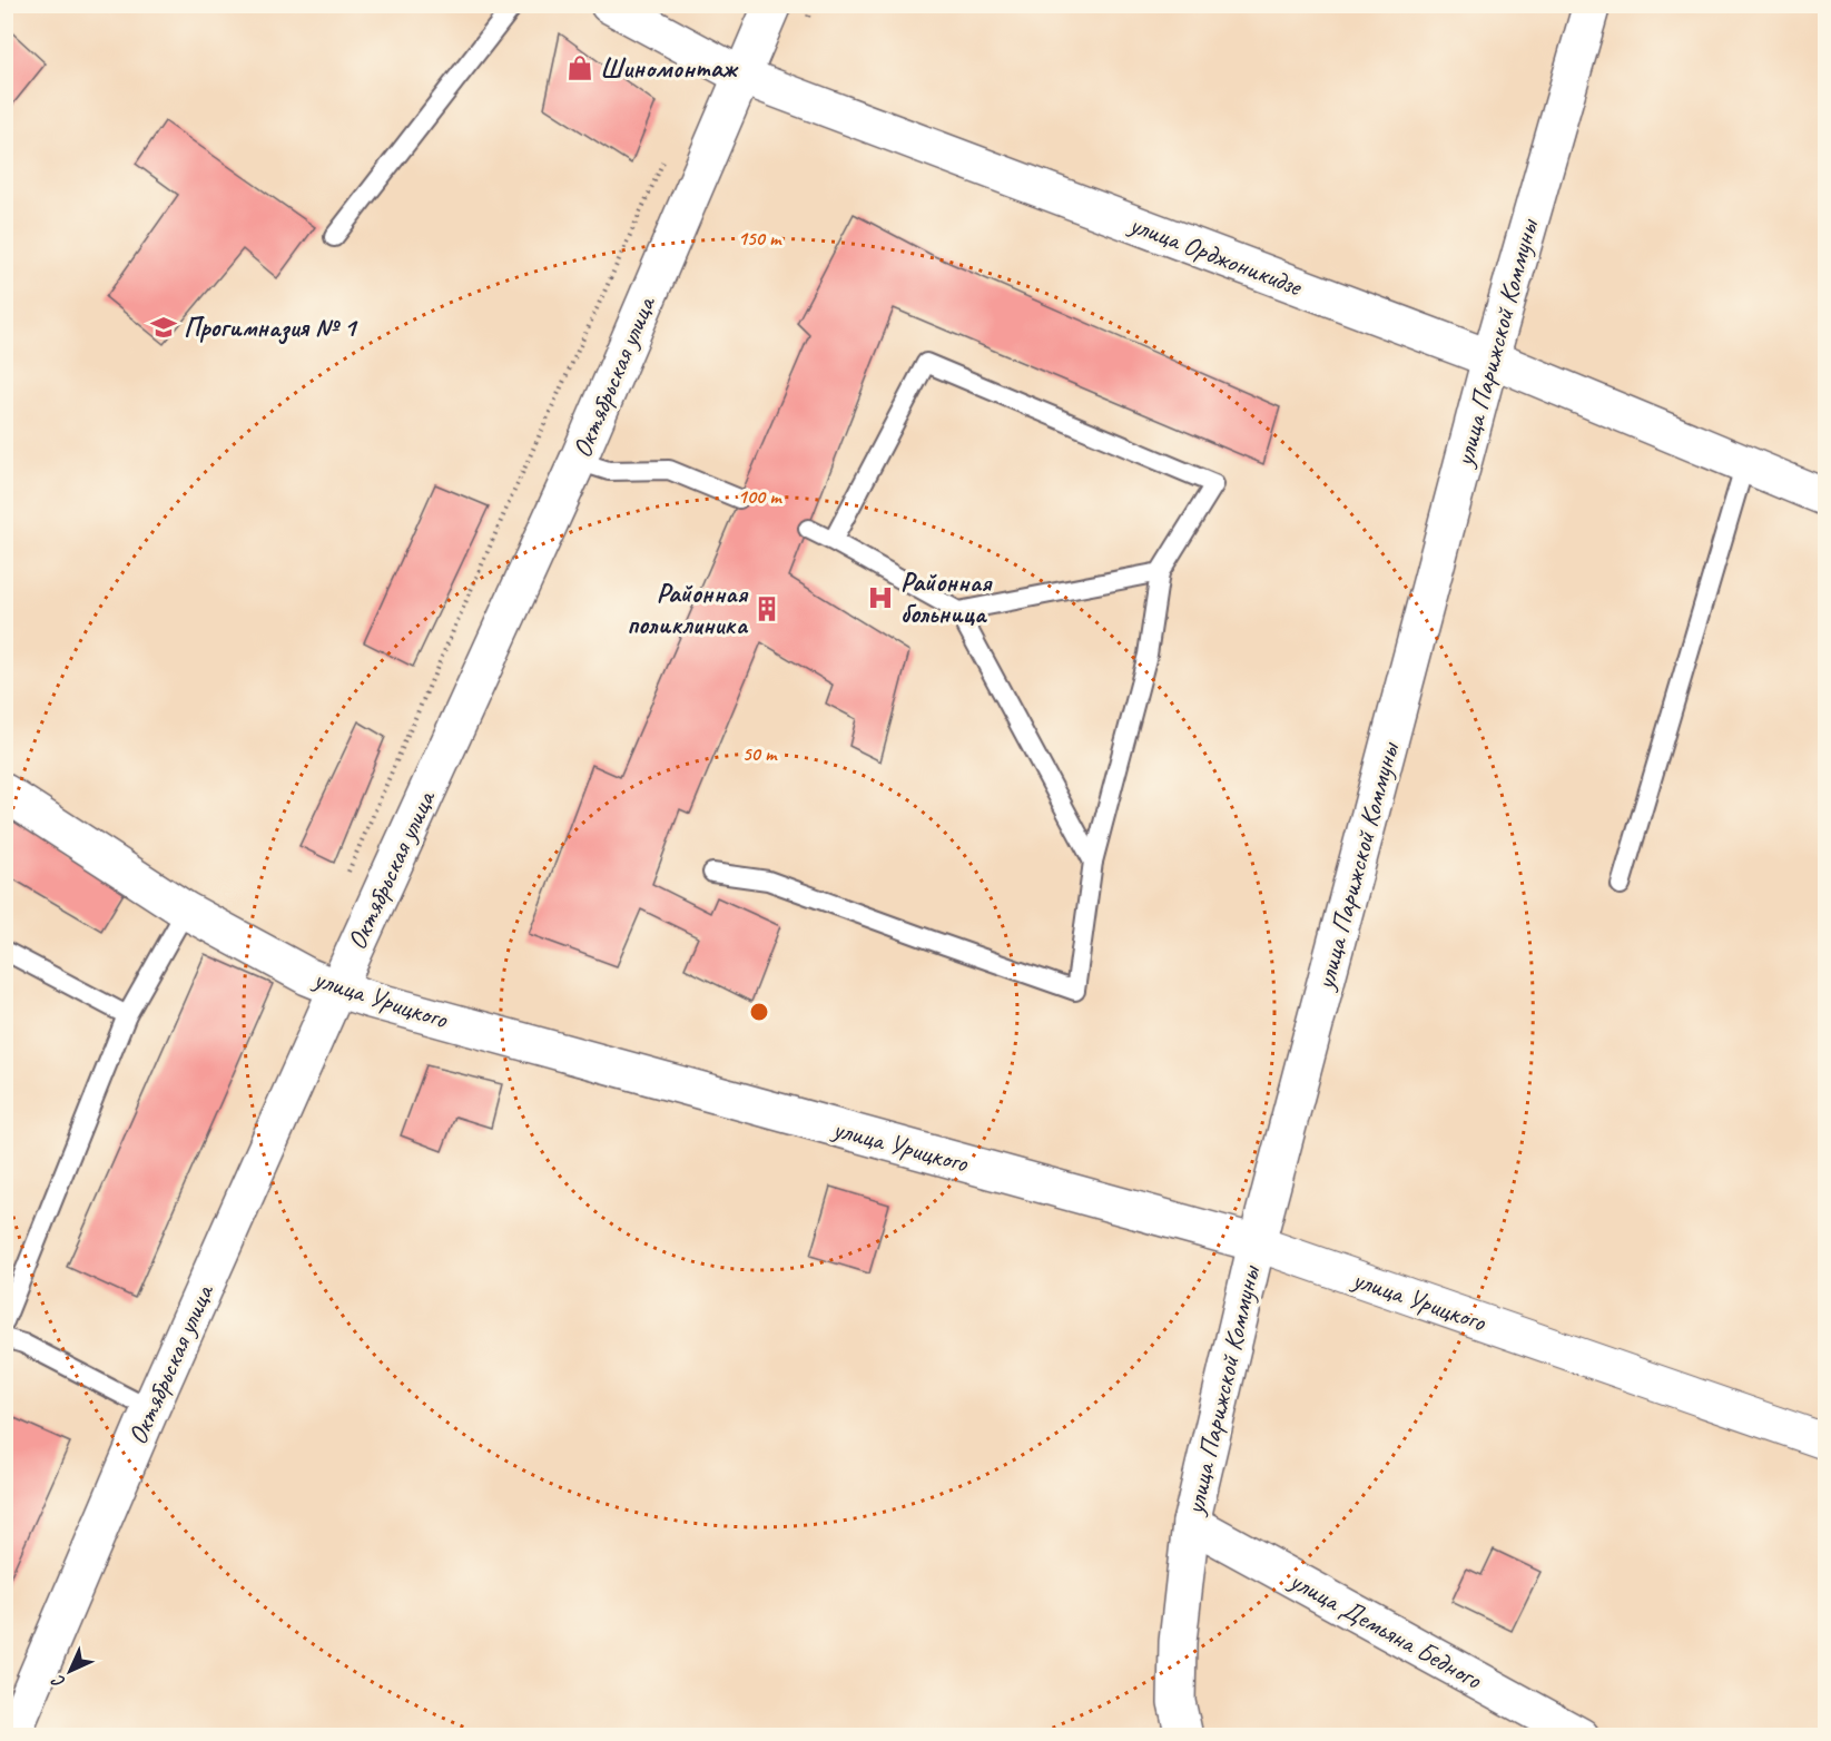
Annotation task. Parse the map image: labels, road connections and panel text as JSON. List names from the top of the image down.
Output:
{
  "streets": {
    "street": [
      "улица Орджоникидзе",
      "улица Парижской Коммуны",
      "Октябрьская улица",
      "улица Урицкого",
      "улица Демьяна Бедного"
    ]
  },
  "crossings": [
    ["улица Орджоникидзе", "улица Парижской Коммуны"],
    ["улица Орджоникидзе", "Октябрьская улица"],
    ["улица Парижской Коммуны", "улица Урицкого"],
    ["улица Парижской Коммуны", "улица Демьяна Бедного"],
    ["Октябрьская улица", "улица Урицкого"]
  ],
  "places": {
    "shop": ["Шиномонтаж"],
    "school or university": ["Прогимназия № 1"],
    "hospital": ["Районная больница"],
    "building": ["Районная поликлиника"]
  },
  "north": "bottom left",
  "rings": ["150 m", "100 m", "50 m"]
}
